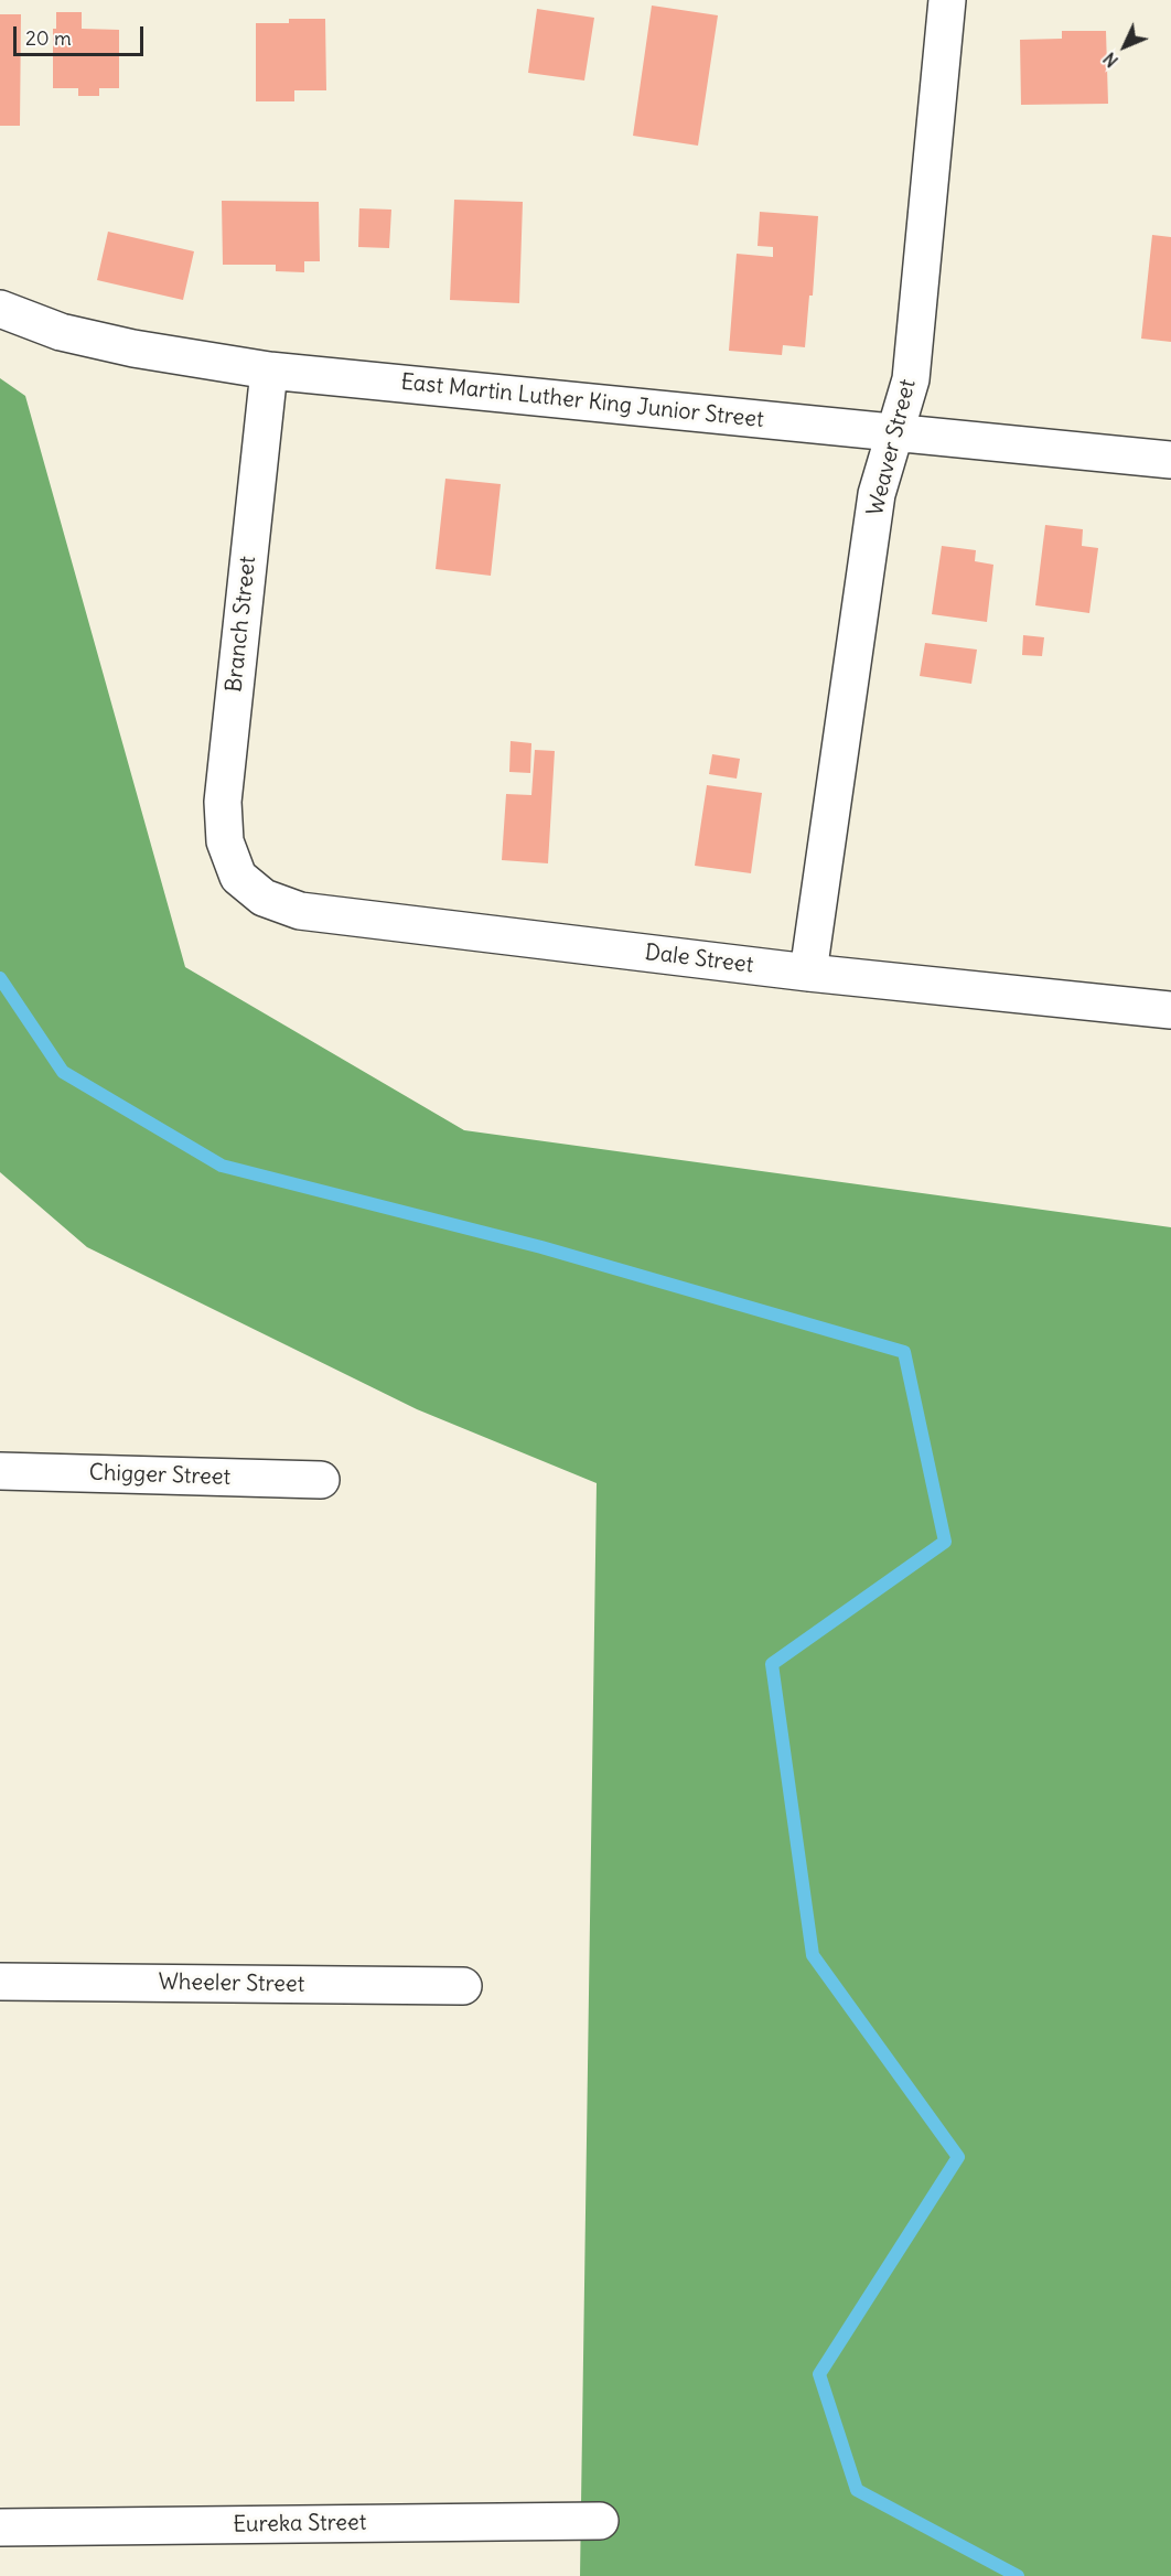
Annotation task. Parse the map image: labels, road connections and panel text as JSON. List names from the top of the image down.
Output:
{
  "streets": {
    "street": [
      "East Martin Luther King Junior Street",
      "Weaver Street",
      "Branch Street",
      "Dale Street",
      "Chigger Street",
      "Wheeler Street",
      "Eureka Street"
    ]
  },
  "crossings": [
    ["East Martin Luther King Junior Street", "Weaver Street"],
    ["East Martin Luther King Junior Street", "Branch Street"],
    ["Weaver Street", "Dale Street"],
    ["Branch Street", "Dale Street"]
  ],
  "scale_bar": "20 m",
  "north": "bottom left"
}
